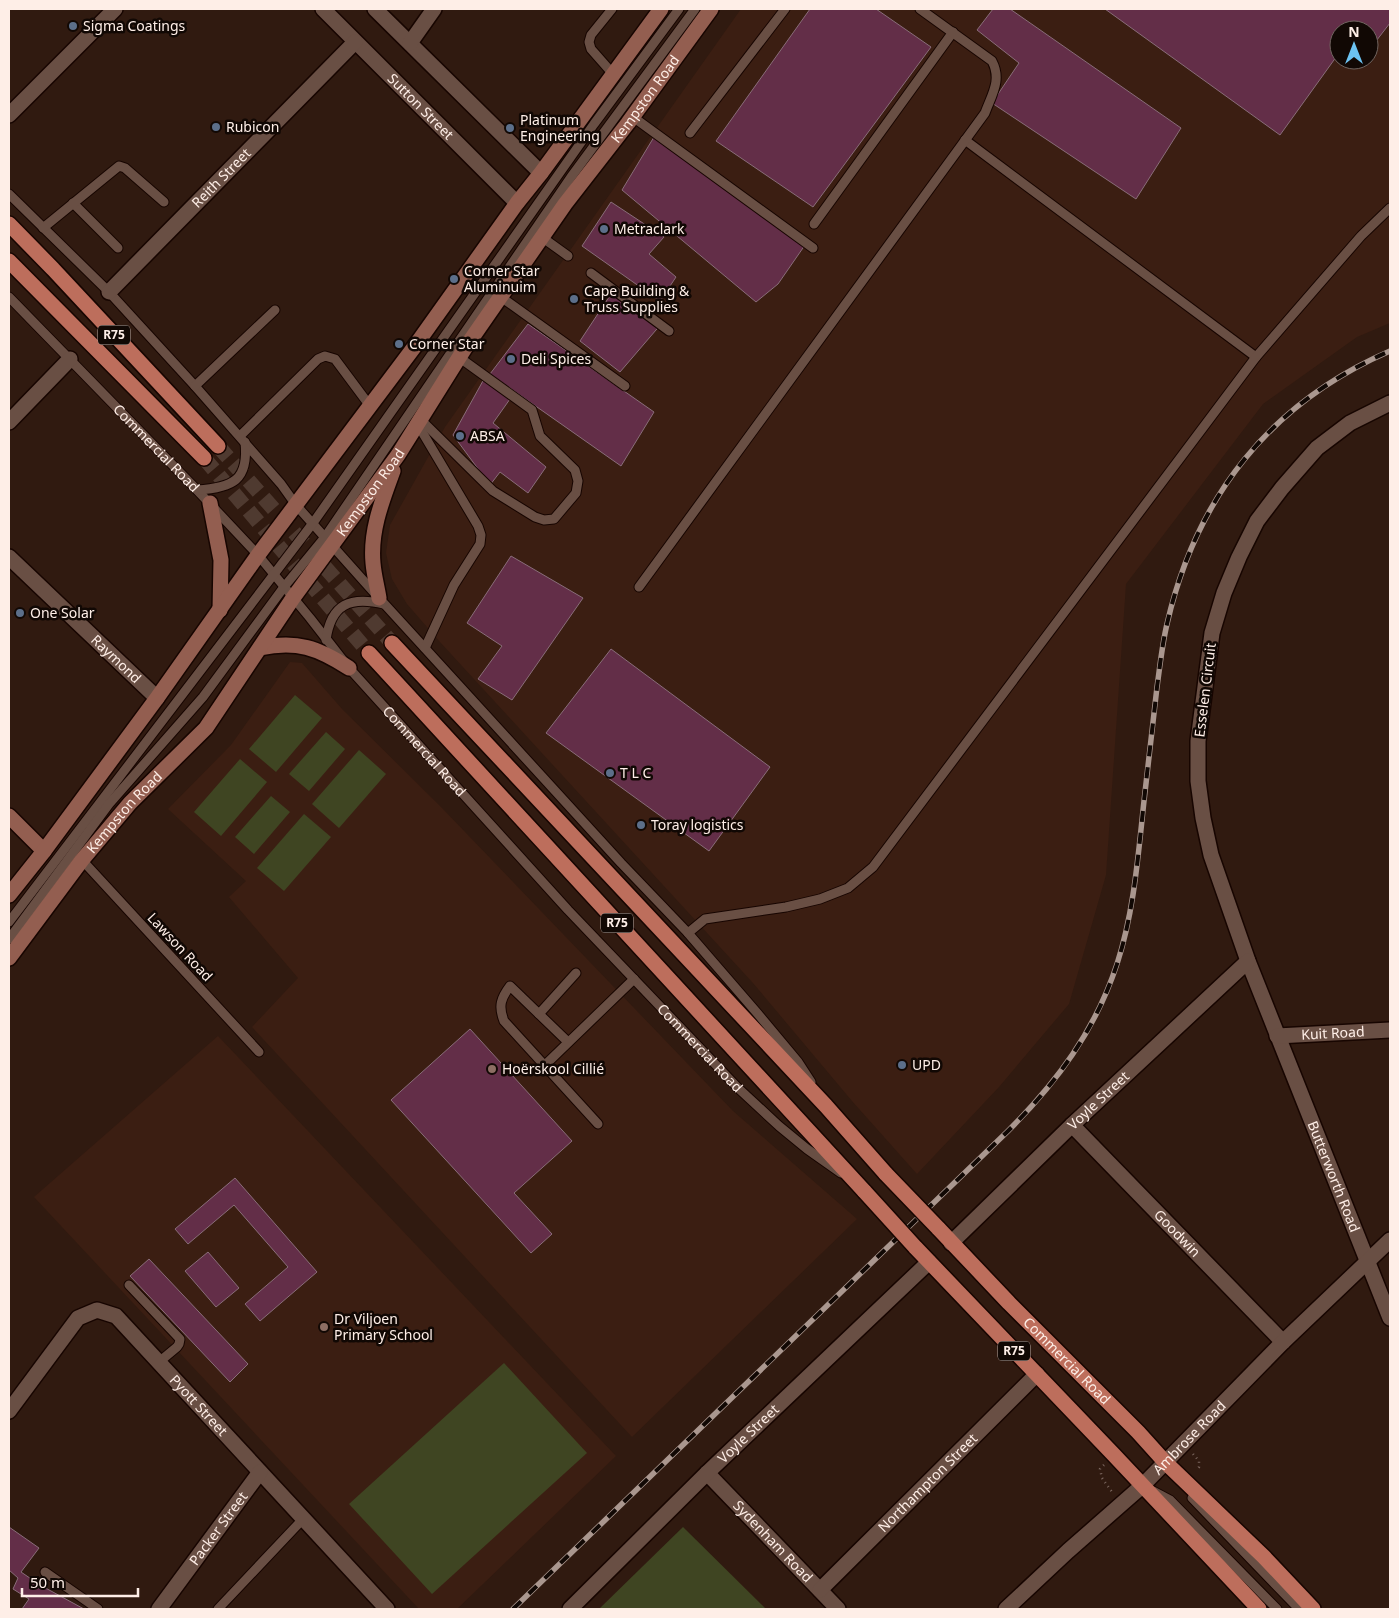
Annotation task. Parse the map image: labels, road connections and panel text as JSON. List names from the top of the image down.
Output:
{
  "streets": {
    "main road": ["Kempston Road", "R75", "Commercial Road"],
    "street": [
      "Sutton Street",
      "Reith Street",
      "Raymond",
      "Esselen Circuit",
      "Kuit Road",
      "Voyle Street",
      "Butterworth Road",
      "Goodwin",
      "Pyott Street",
      "Ambrose Road",
      "Northampton Street",
      "Packer Street",
      "Sydenham Road"
    ],
    "lane": ["Lawson Road"]
  },
  "crossings": [
    ["Kempston Road", "Commercial Road"],
    ["Kempston Road", "Lawson Road"],
    ["Sutton Street", "Reith Street"],
    ["Reith Street", "Commercial Road"],
    ["Commercial Road", "Voyle Street"],
    ["Commercial Road", "Ambrose Road"],
    ["Commercial Road", "Northampton Street"],
    ["Esselen Circuit", "Kuit Road"],
    ["Esselen Circuit", "Voyle Street"],
    ["Esselen Circuit", "Butterworth Road"],
    ["Kuit Road", "Butterworth Road"],
    ["Voyle Street", "Goodwin"],
    ["Voyle Street", "Sydenham Road"],
    ["Butterworth Road", "Ambrose Road"],
    ["Goodwin", "Ambrose Road"],
    ["Pyott Street", "Packer Street"],
    ["Northampton Street", "Sydenham Road"]
  ],
  "places": [
    "Sigma Coatings",
    "Rubicon",
    "Platinum Engineering",
    "Metraclark",
    "Corner Star Aluminuim",
    "Cape Building & Truss Supplies",
    "Corner Star",
    "Deli Spices",
    "ABSA",
    "One Solar",
    "T L C",
    "Toray logistics",
    "UPD",
    "Hoërskool Cillié",
    "Dr Viljoen Primary School"
  ],
  "scale_bar": "50 m",
  "north": "top"
}
